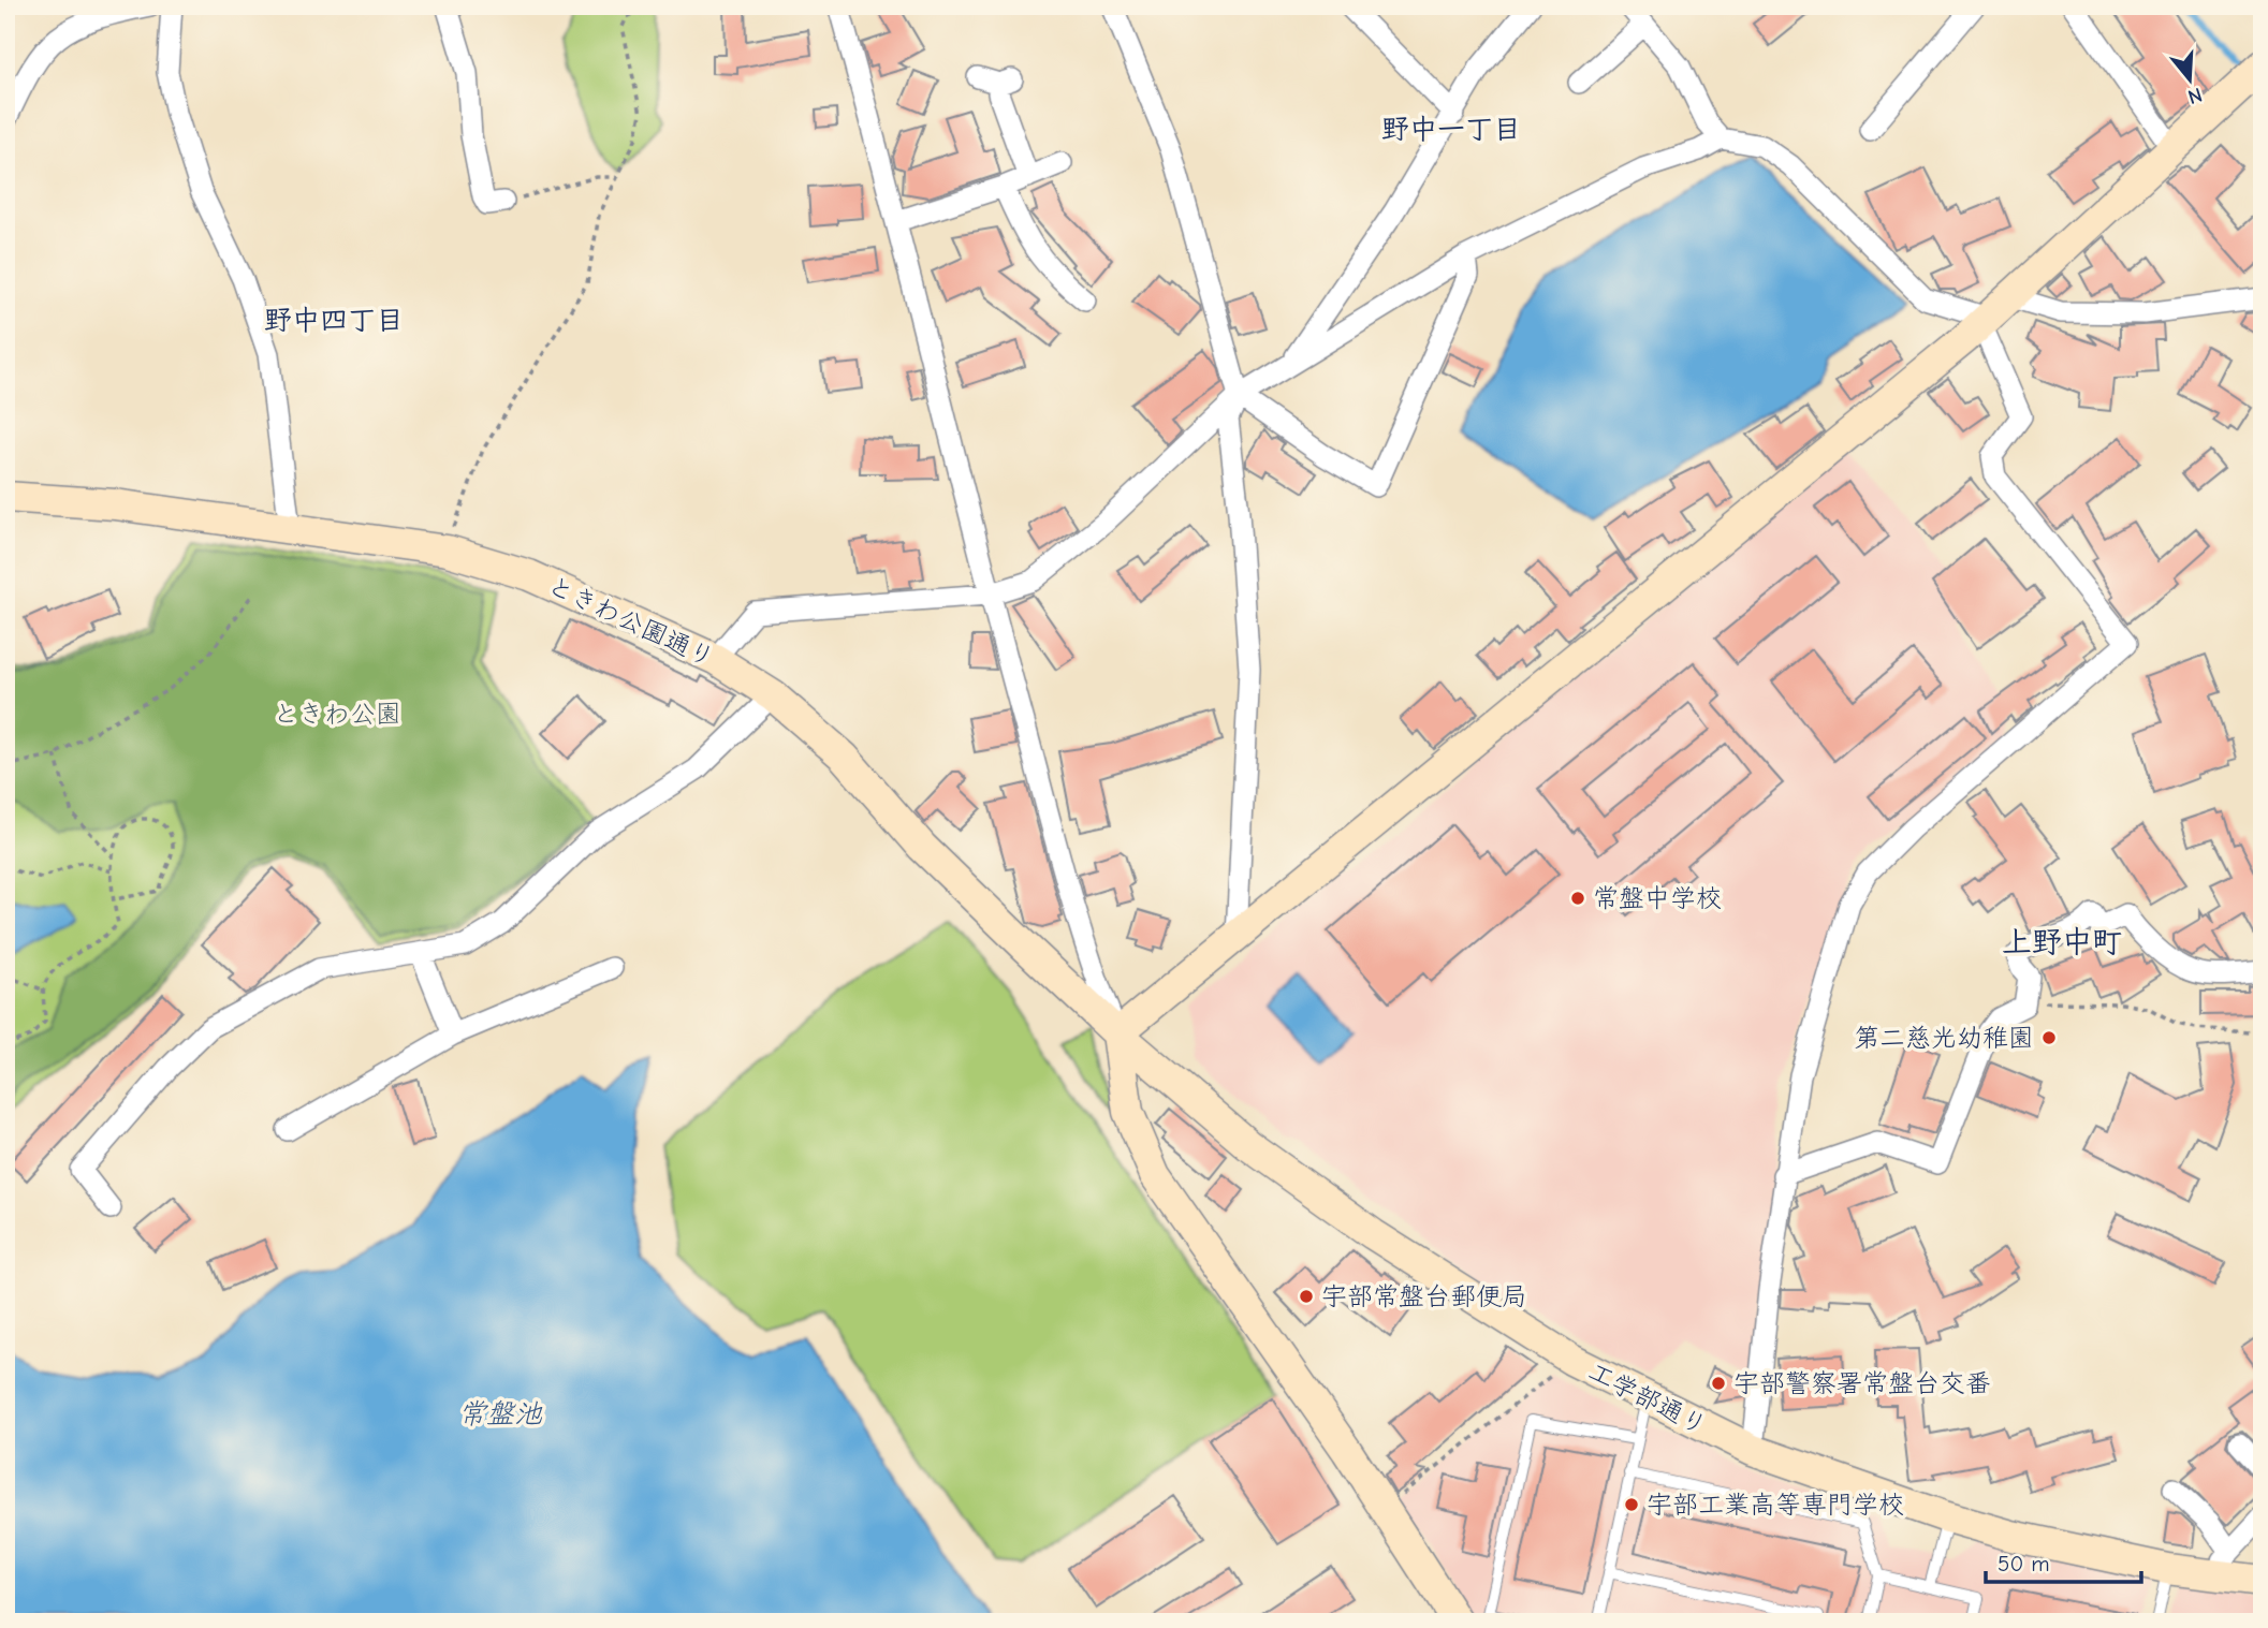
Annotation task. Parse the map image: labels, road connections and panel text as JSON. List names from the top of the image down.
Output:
{
  "streets": {
    "street": ["ときわ公園通り", "工学部通り"]
  },
  "crossings": [
    ["ときわ公園通り", "工学部通り"]
  ],
  "districts": ["野中一丁目", "野中四丁目", "上野中町"],
  "water": ["常盤池"],
  "parks": ["ときわ公園"],
  "places": [
    "常盤中学校",
    "第二慈光幼稚園",
    "宇部常盤台郵便局",
    "宇部警察署常盤台交番",
    "宇部工業高等専門学校"
  ],
  "scale_bar": "50 m",
  "north": "bottom"
}
